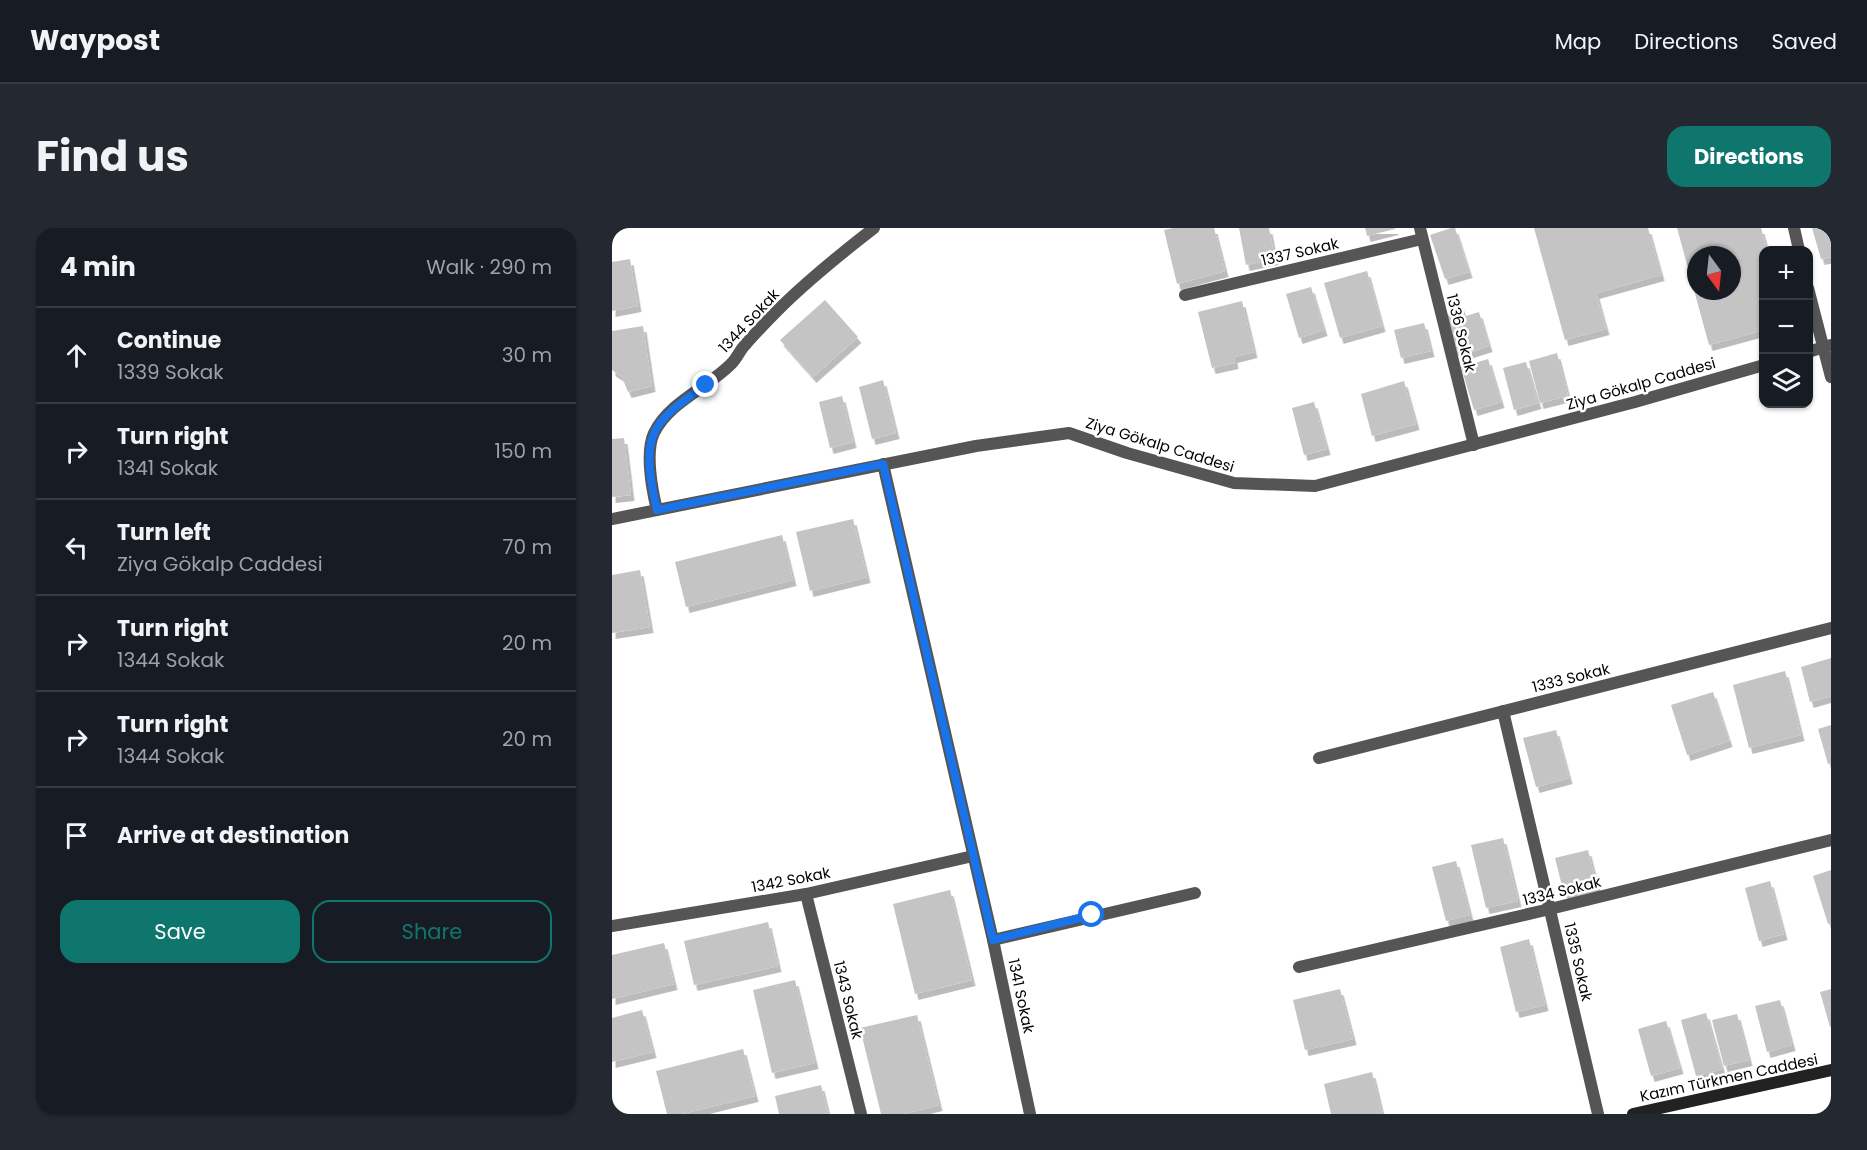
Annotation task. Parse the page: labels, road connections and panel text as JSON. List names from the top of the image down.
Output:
{
  "streets": {
    "main road": ["Kazım Türkmen Caddesi"],
    "street": [
      "1337 Sokak",
      "1344 Sokak",
      "1336 Sokak",
      "Ziya Gökalp Caddesi",
      "1333 Sokak",
      "1342 Sokak",
      "1334 Sokak",
      "1335 Sokak",
      "1341 Sokak",
      "1343 Sokak"
    ]
  },
  "crossings": [
    ["1337 Sokak", "1336 Sokak"],
    ["1344 Sokak", "Ziya Gökalp Caddesi"],
    ["1336 Sokak", "Ziya Gökalp Caddesi"],
    ["Ziya Gökalp Caddesi", "1341 Sokak"],
    ["1333 Sokak", "1335 Sokak"],
    ["1342 Sokak", "1341 Sokak"],
    ["1342 Sokak", "1343 Sokak"],
    ["1334 Sokak", "1335 Sokak"]
  ],
  "north": "bottom",
  "page": {
    "header": "Waypost",
    "nav": ["Map", "Directions", "Saved"],
    "title": "Find us",
    "buttons": [
      "Directions",
      ["Save", "Share"]
    ],
    "heading": ["4 min", "Walk · 290 m"],
    "map_buttons": ["+", "−"],
    "list": [
      ["Continue", "1339 Sokak", "30 m"],
      ["Turn right", "1341 Sokak", "150 m"],
      ["Turn left", "Ziya Gökalp Caddesi", "70 m"],
      ["Turn right", "1344 Sokak", "20 m"],
      ["Turn right", "1344 Sokak", "20 m"],
      "Arrive at destination"
    ]
  }
}
